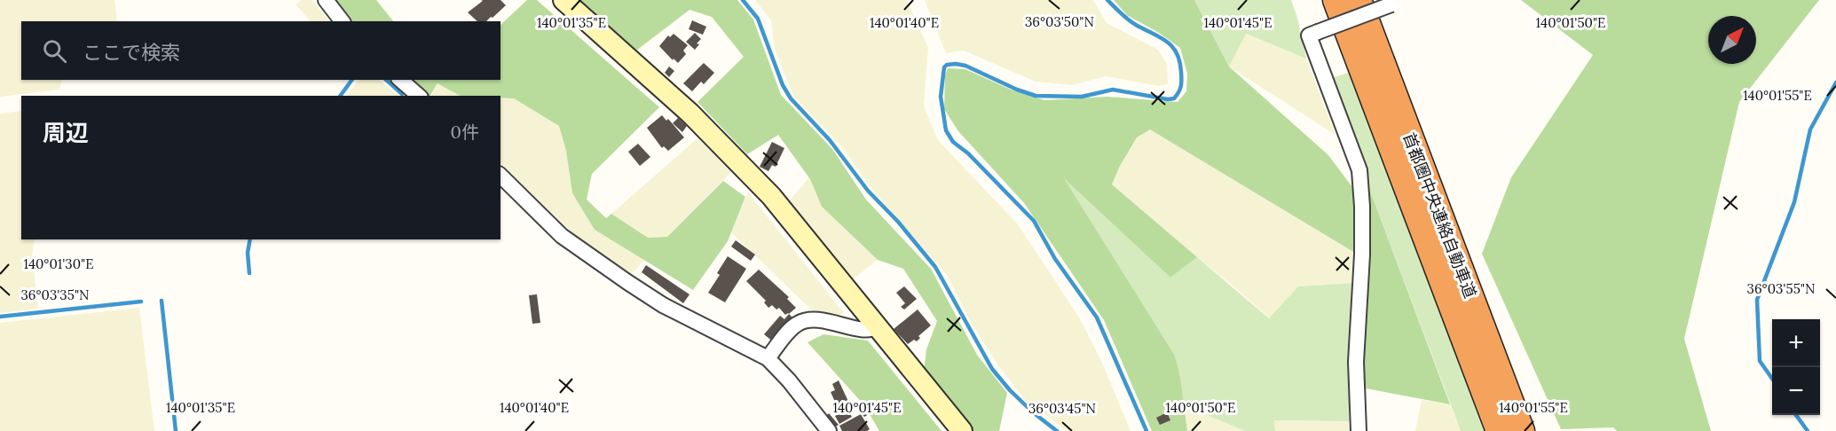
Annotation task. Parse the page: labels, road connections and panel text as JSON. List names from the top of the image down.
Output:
{
  "streets": {
    "highway": ["首都圏中央連絡自動車道"]
  },
  "north": "top right",
  "page": {
    "search": "ここで検索",
    "heading": ["周辺", "0件"],
    "map_buttons": ["+", "−"]
  },
  "coordinates": [
    "36°03'50\"N",
    "140°01'35\"E",
    "140°01'40\"E",
    "140°01'50\"E",
    "140°01'45\"E",
    "140°01'55\"E",
    "140°01'30\"E",
    "36°03'55\"N",
    "36°03'35\"N",
    "36°03'45\"N"
  ]
}
